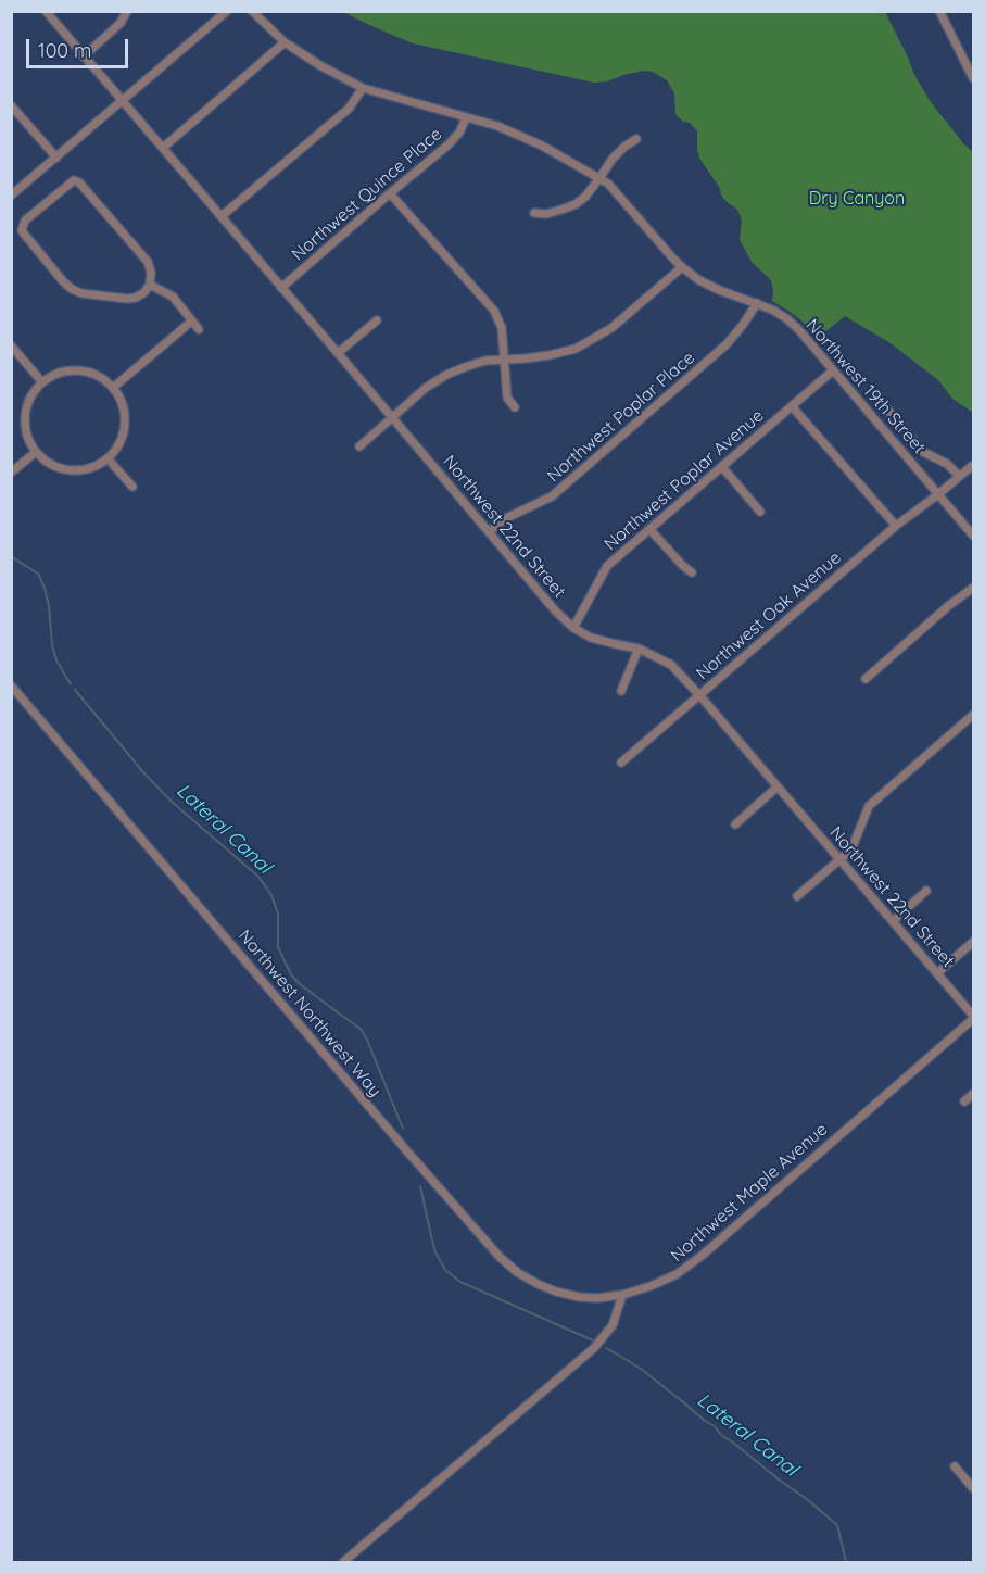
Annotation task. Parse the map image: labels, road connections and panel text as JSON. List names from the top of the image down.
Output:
{
  "streets": {
    "street": [
      "Northwest Quince Place",
      "Northwest 19th Street",
      "Northwest Poplar Place",
      "Northwest Poplar Avenue",
      "Northwest 22nd Street",
      "Northwest Oak Avenue",
      "Northwest Northwest Way",
      "Northwest Maple Avenue"
    ]
  },
  "crossings": [
    ["Northwest Quince Place", "Northwest 19th Street"],
    ["Northwest Quince Place", "Northwest 22nd Street"],
    ["Northwest 19th Street", "Northwest Poplar Place"],
    ["Northwest 19th Street", "Northwest Poplar Avenue"],
    ["Northwest 19th Street", "Northwest Oak Avenue"],
    ["Northwest Poplar Place", "Northwest 22nd Street"],
    ["Northwest Poplar Avenue", "Northwest 22nd Street"],
    ["Northwest 22nd Street", "Northwest Oak Avenue"],
    ["Northwest 22nd Street", "Northwest Maple Avenue"],
    ["Northwest Northwest Way", "Northwest Maple Avenue"]
  ],
  "water": ["Lateral Canal"],
  "parks": ["Dry Canyon"],
  "scale_bar": "100 m"
}
